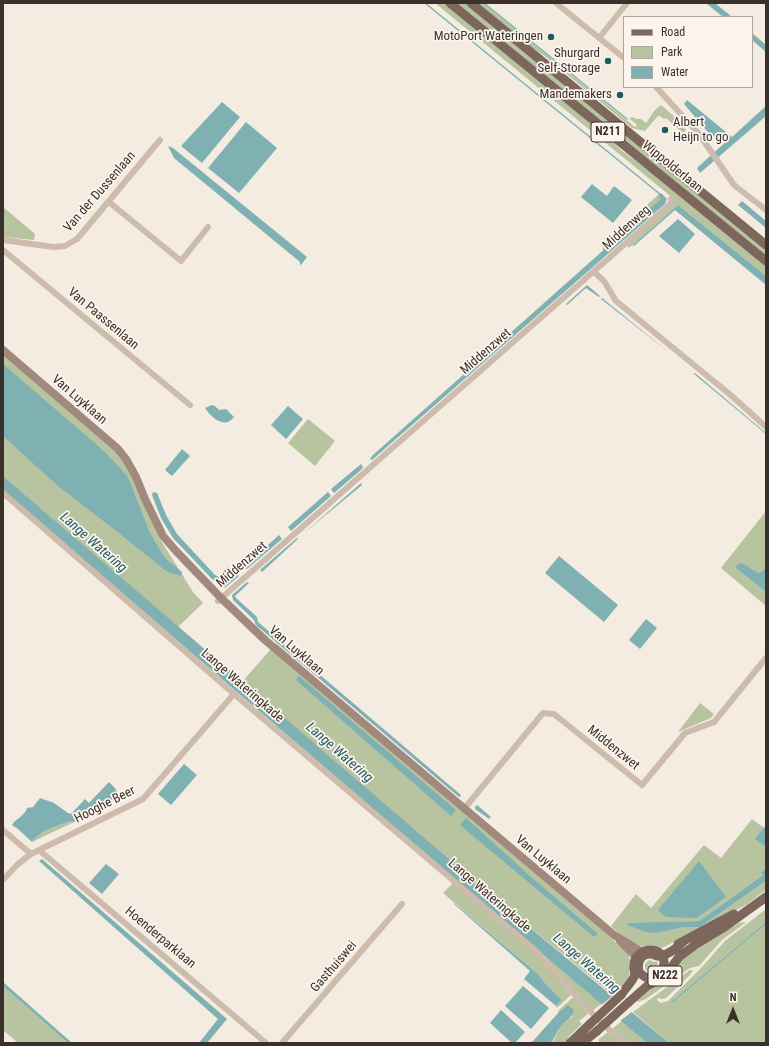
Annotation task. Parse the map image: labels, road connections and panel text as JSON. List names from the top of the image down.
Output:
{
  "streets": {
    "main road": ["N211", "Wippolderlaan", "N222"],
    "street": [
      "Van der Dussenlaan",
      "Middenweg",
      "Van Paassenlaan",
      "Middenzwet",
      "Van Luyklaan",
      "Lange Wateringkade",
      "Hooghe Beer",
      "Hoenderparklaan",
      "Gasthuiswei"
    ]
  },
  "crossings": [
    ["Middenweg", "Middenzwet"],
    ["Middenzwet", "Van Luyklaan"],
    ["Van Luyklaan", "N222"],
    ["Lange Wateringkade", "Hooghe Beer"],
    ["Hooghe Beer", "Hoenderparklaan"]
  ],
  "water": ["Lange Watering"],
  "places": [
    "MotoPort Wateringen",
    "Shurgard Self-Storage",
    "Mandemakers",
    "Albert Heijn to go"
  ],
  "legend": ["Road", "Park", "Water"],
  "north": "top"
}
